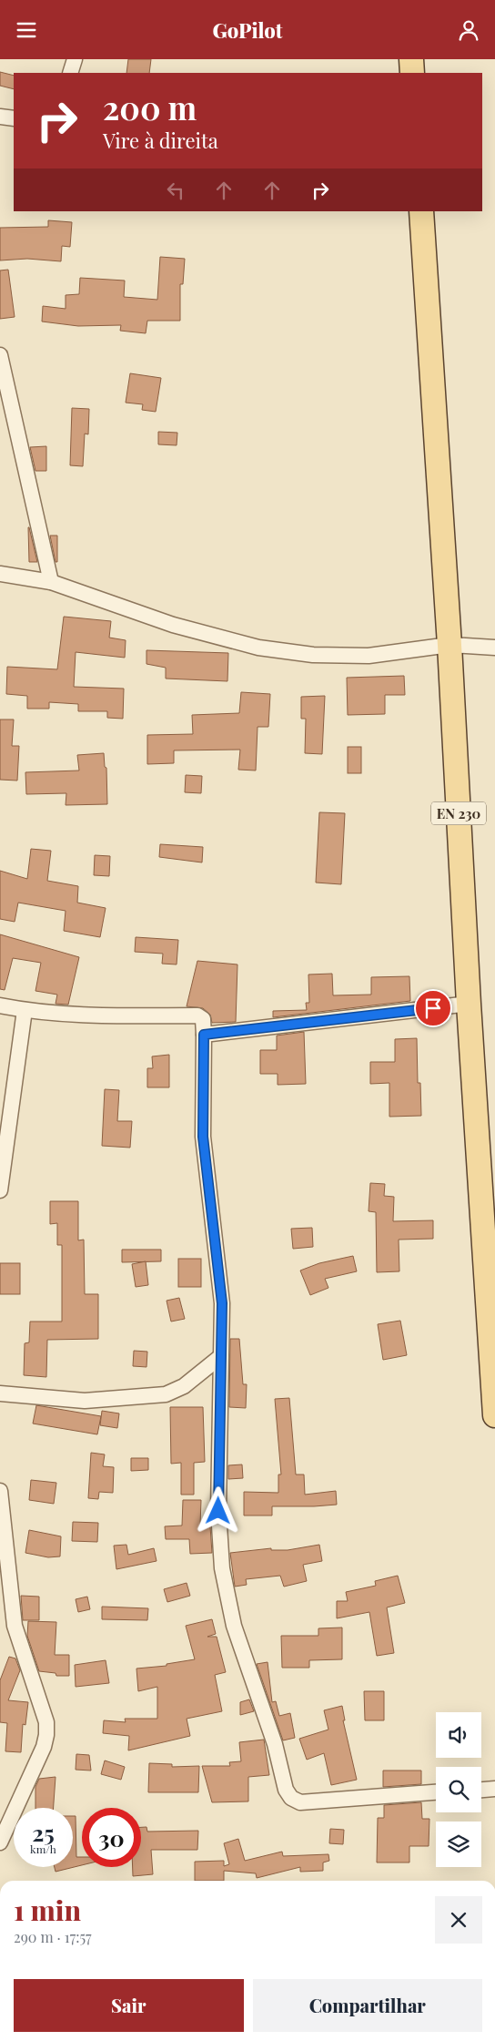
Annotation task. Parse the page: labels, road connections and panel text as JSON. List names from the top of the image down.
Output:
{
  "streets": {
    "main road": ["EN 230"]
  },
  "page": {
    "header": "GoPilot",
    "turn": ["200 m", "Vire à direita"],
    "speed": "25 km/h",
    "limit": "30",
    "heading": ["1 min", "290 m · 17:57"],
    "buttons": ["Sair", "Compartilhar"]
  }
}
